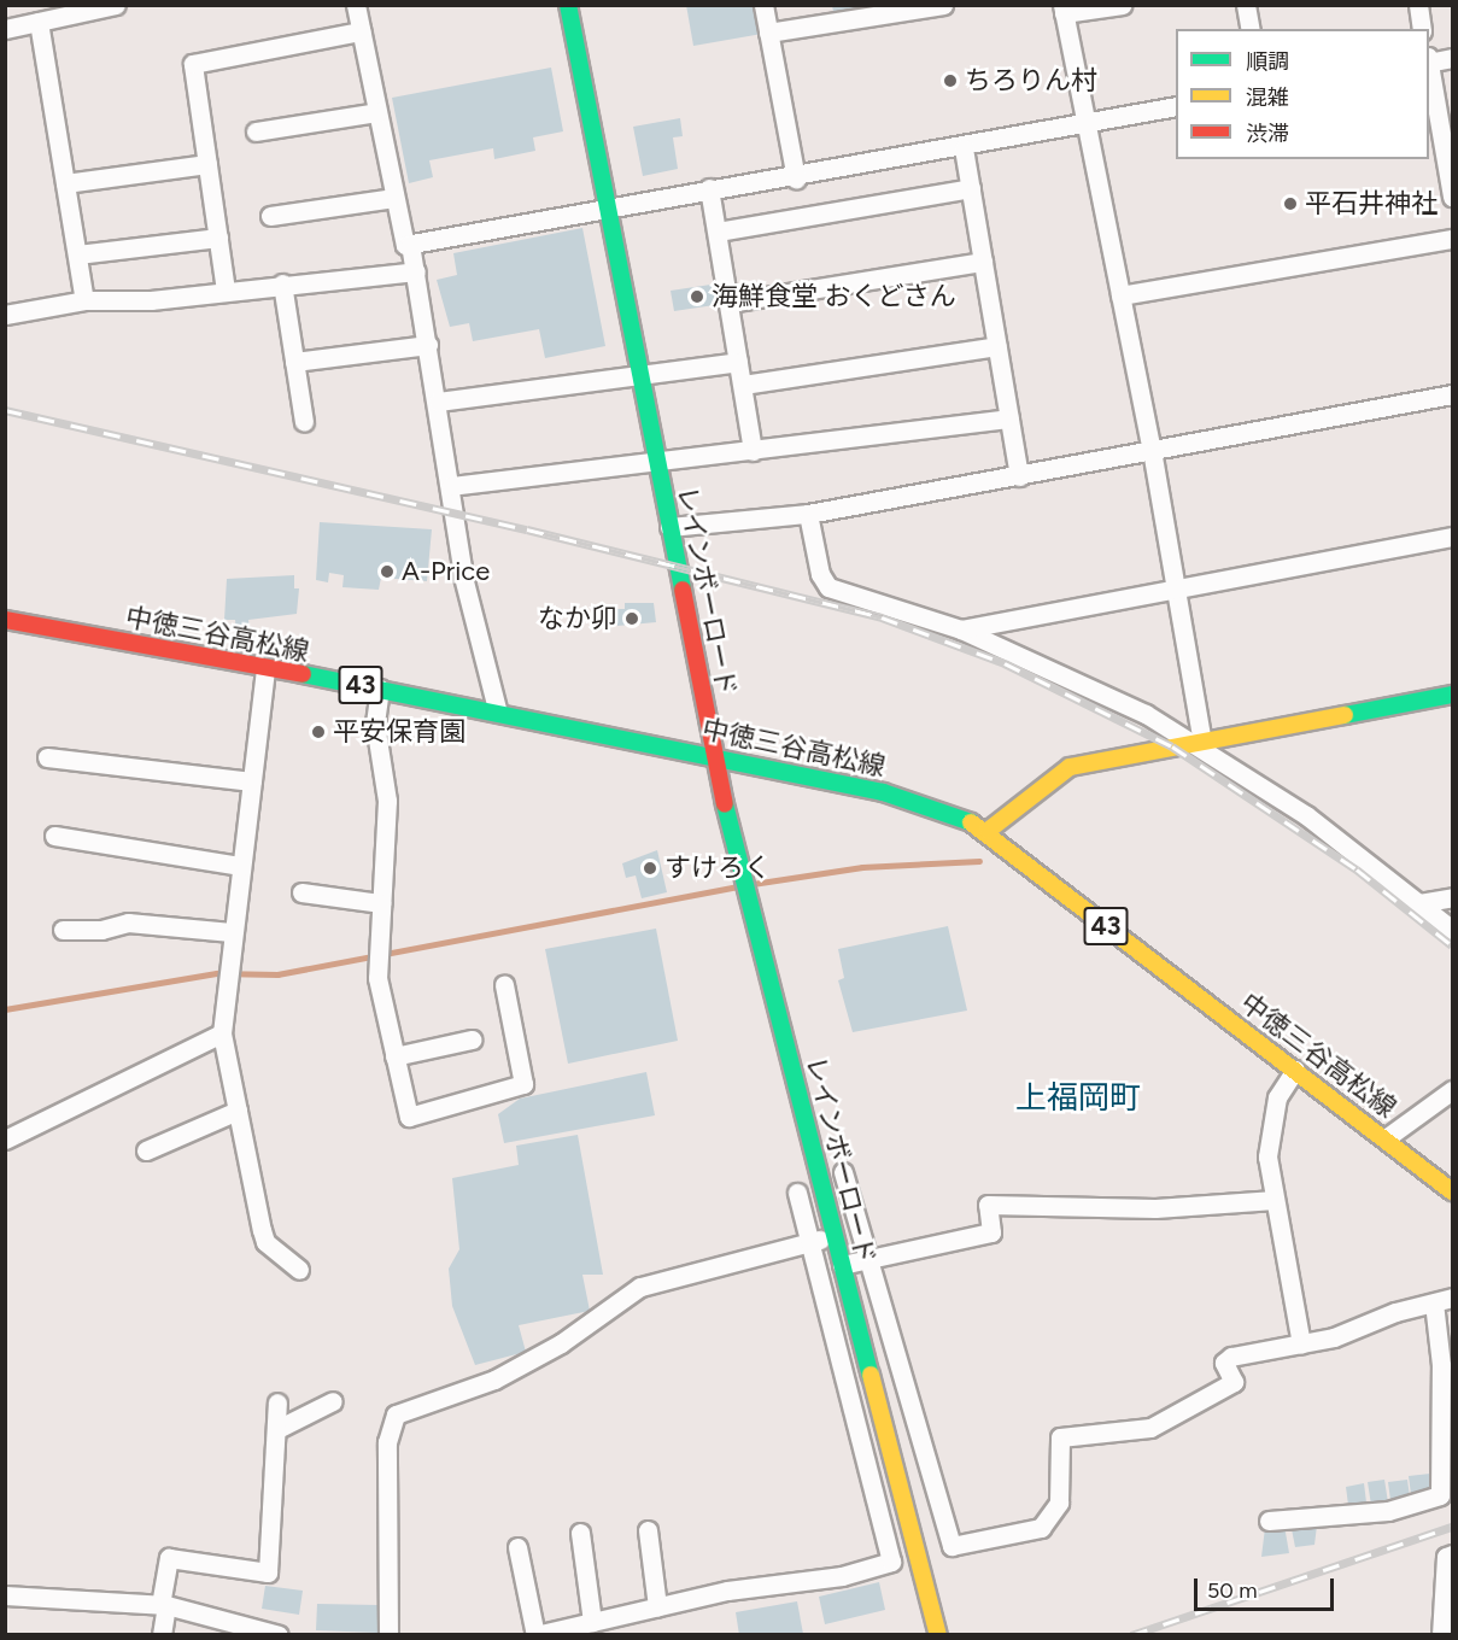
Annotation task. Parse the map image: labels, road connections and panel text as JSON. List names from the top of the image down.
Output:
{
  "streets": {
    "street": ["レインボーロード", "中徳三谷高松線", "43"]
  },
  "crossings": [
    ["レインボーロード", "中徳三谷高松線"]
  ],
  "districts": ["上福岡町"],
  "places": [
    "ちろりん村",
    "平石井神社",
    "海鮮食堂 おくどさん",
    "A-Price",
    "なか卯",
    "平安保育園",
    "すけろく"
  ],
  "legend": ["順調", "混雑", "渋滞"],
  "scale_bar": "50 m"
}
